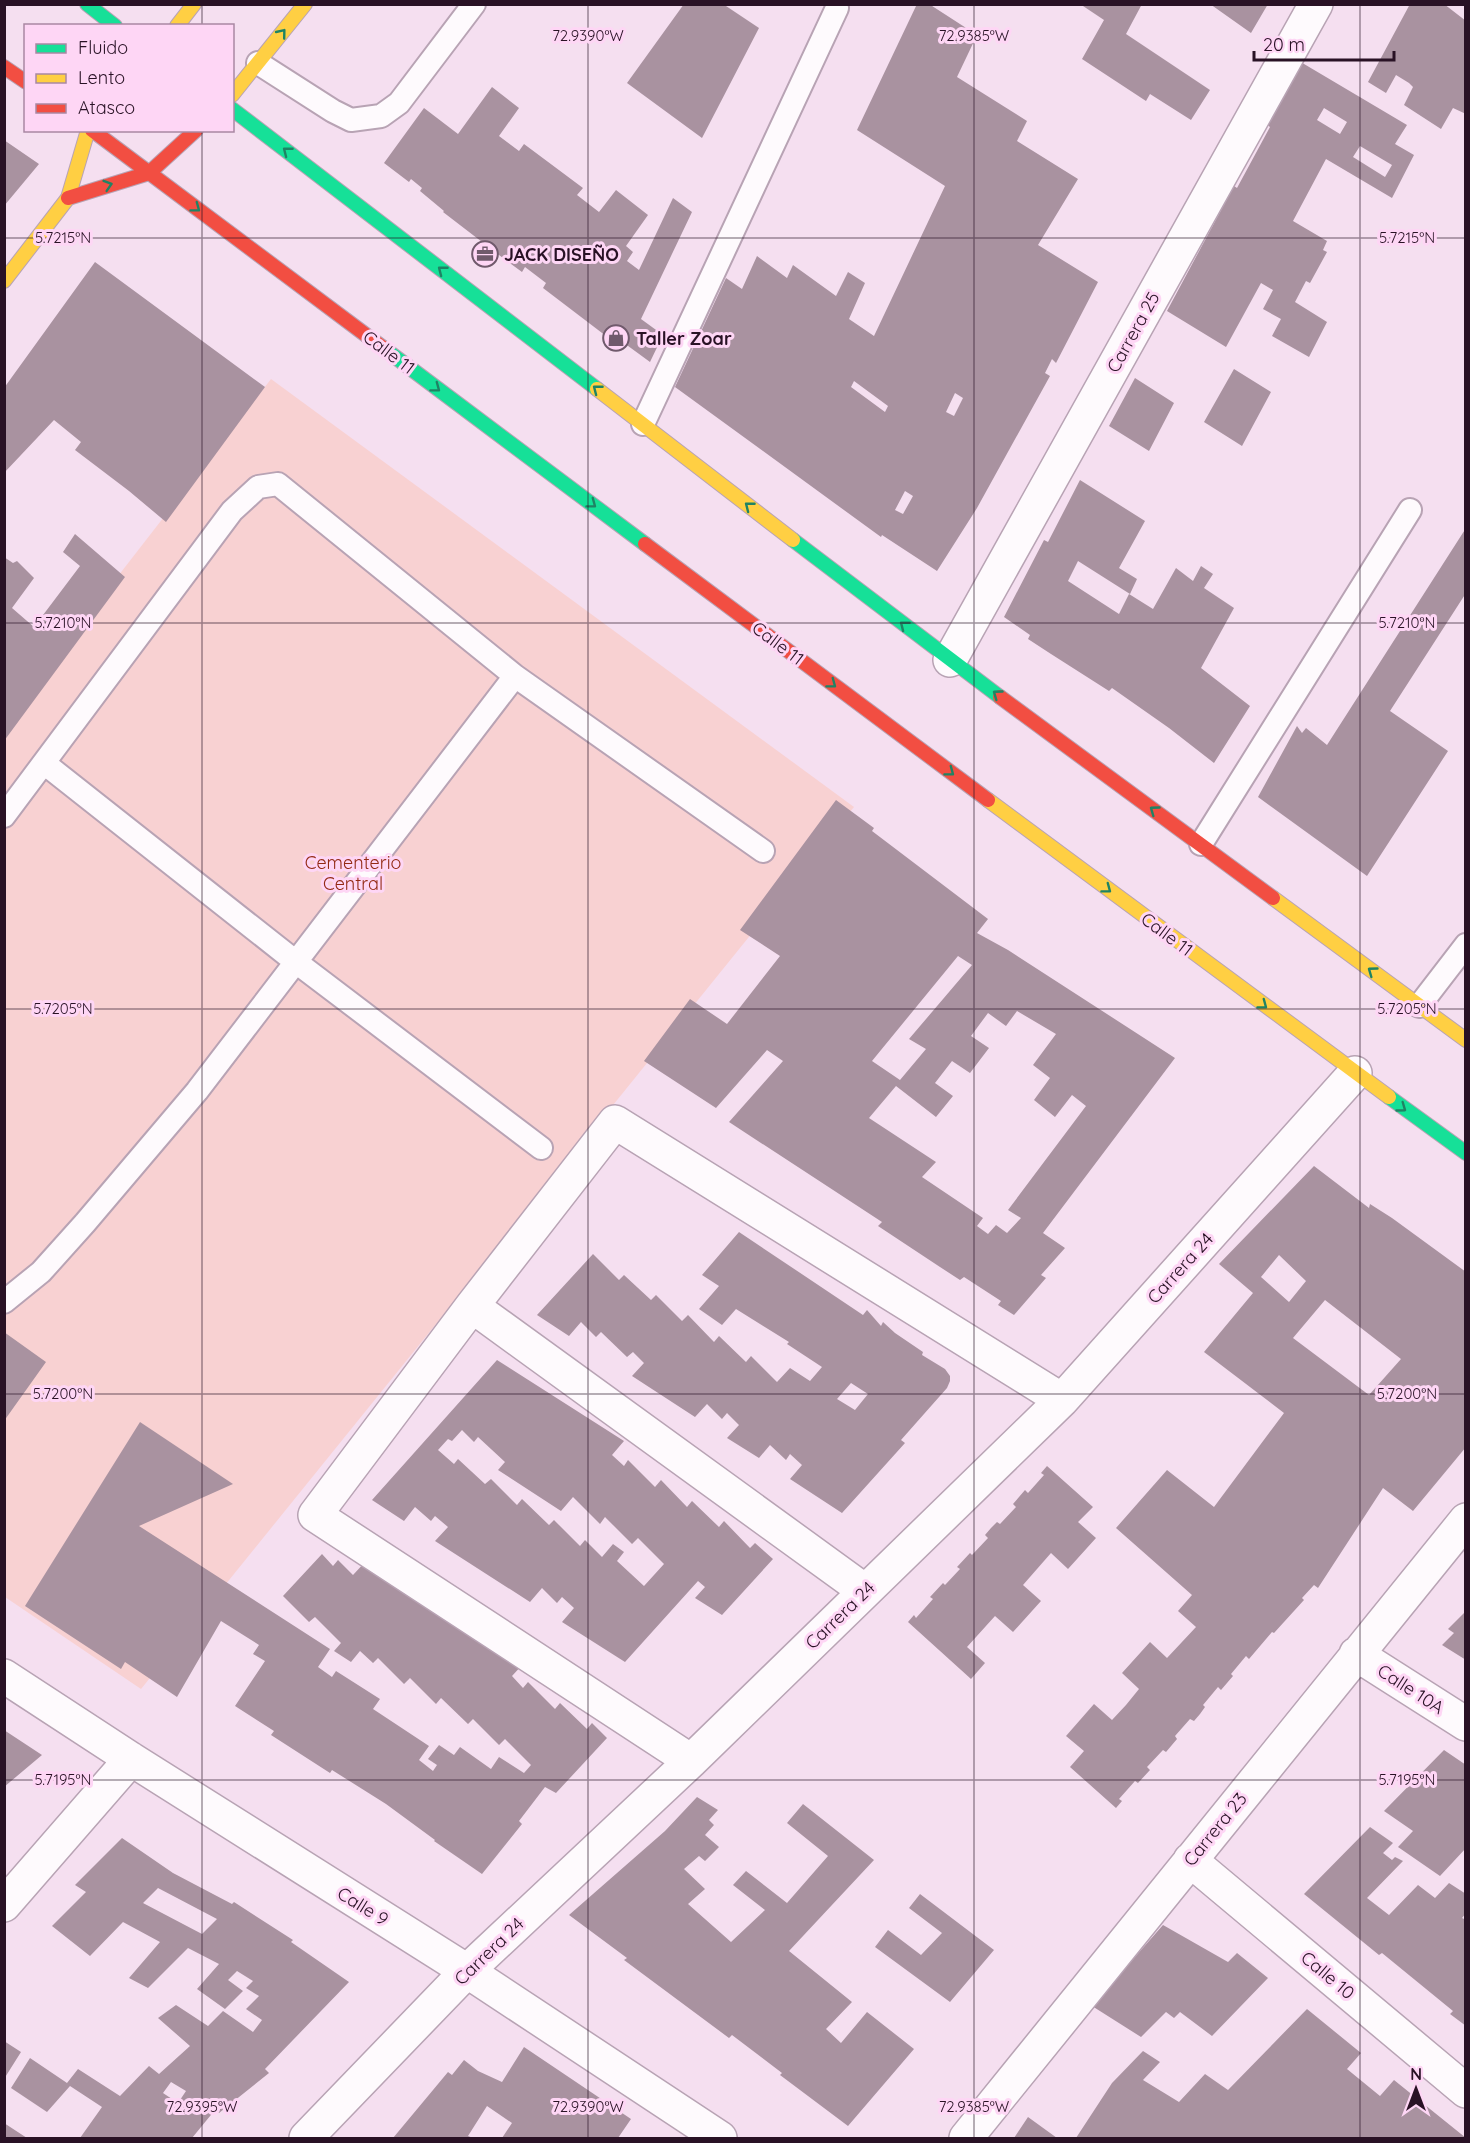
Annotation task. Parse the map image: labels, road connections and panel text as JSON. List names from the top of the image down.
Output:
{
  "streets": {
    "main road": ["Calle 11"],
    "street": [
      "Carrera 25",
      "Carrera 24",
      "Calle 10A",
      "Carrera 23",
      "Calle 9",
      "Calle 10"
    ]
  },
  "crossings": [
    ["Calle 11", "Carrera 24"],
    ["Carrera 24", "Calle 9"],
    ["Calle 10A", "Carrera 23"],
    ["Carrera 23", "Calle 10"]
  ],
  "parks": ["Cementerio Central"],
  "places": {
    "office": ["JACK DISEÑO"],
    "shop": ["Taller Zoar"]
  },
  "legend": ["Fluido", "Lento", "Atasco"],
  "scale_bar": "20 m",
  "north": "top",
  "coordinates": [
    "72.9390°W",
    "72.9385°W",
    "5.7215°N",
    "5.7210°N",
    "5.7205°N",
    "5.7200°N",
    "5.7195°N",
    "72.9395°W"
  ]
}
